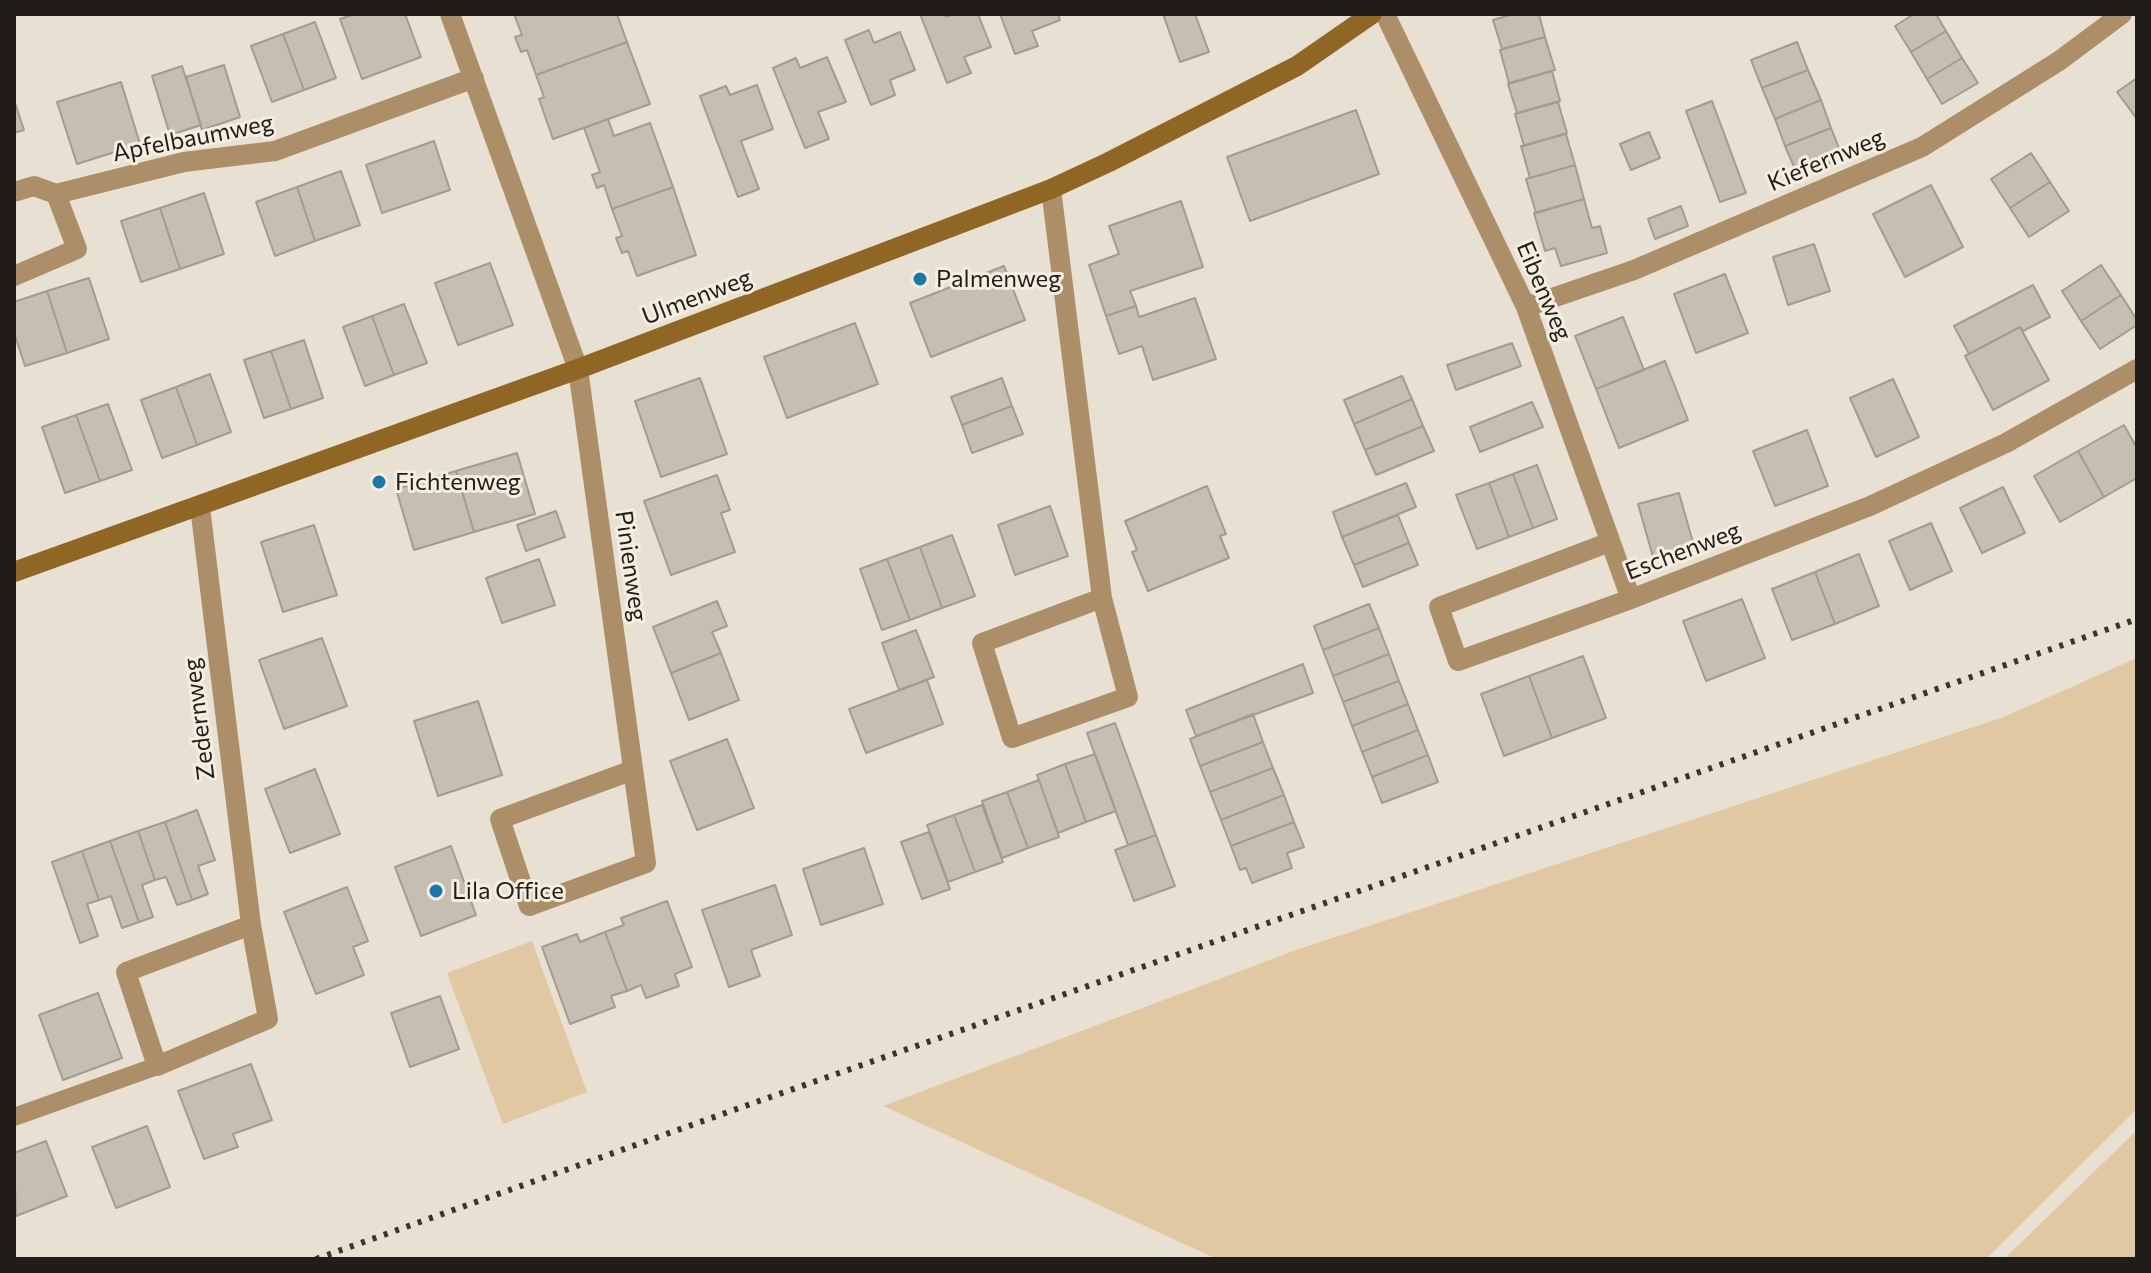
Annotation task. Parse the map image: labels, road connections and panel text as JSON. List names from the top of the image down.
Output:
{
  "streets": {
    "street": [
      "Apfelbaumweg",
      "Kiefernweg",
      "Eibenweg",
      "Ulmenweg",
      "Eschenweg",
      "Pinienweg",
      "Zedernweg"
    ]
  },
  "crossings": [
    ["Kiefernweg", "Eibenweg"],
    ["Eibenweg", "Eschenweg"],
    ["Ulmenweg", "Pinienweg"],
    ["Ulmenweg", "Zedernweg"]
  ],
  "places": ["Palmenweg", "Fichtenweg", "Lila Office"]
}
